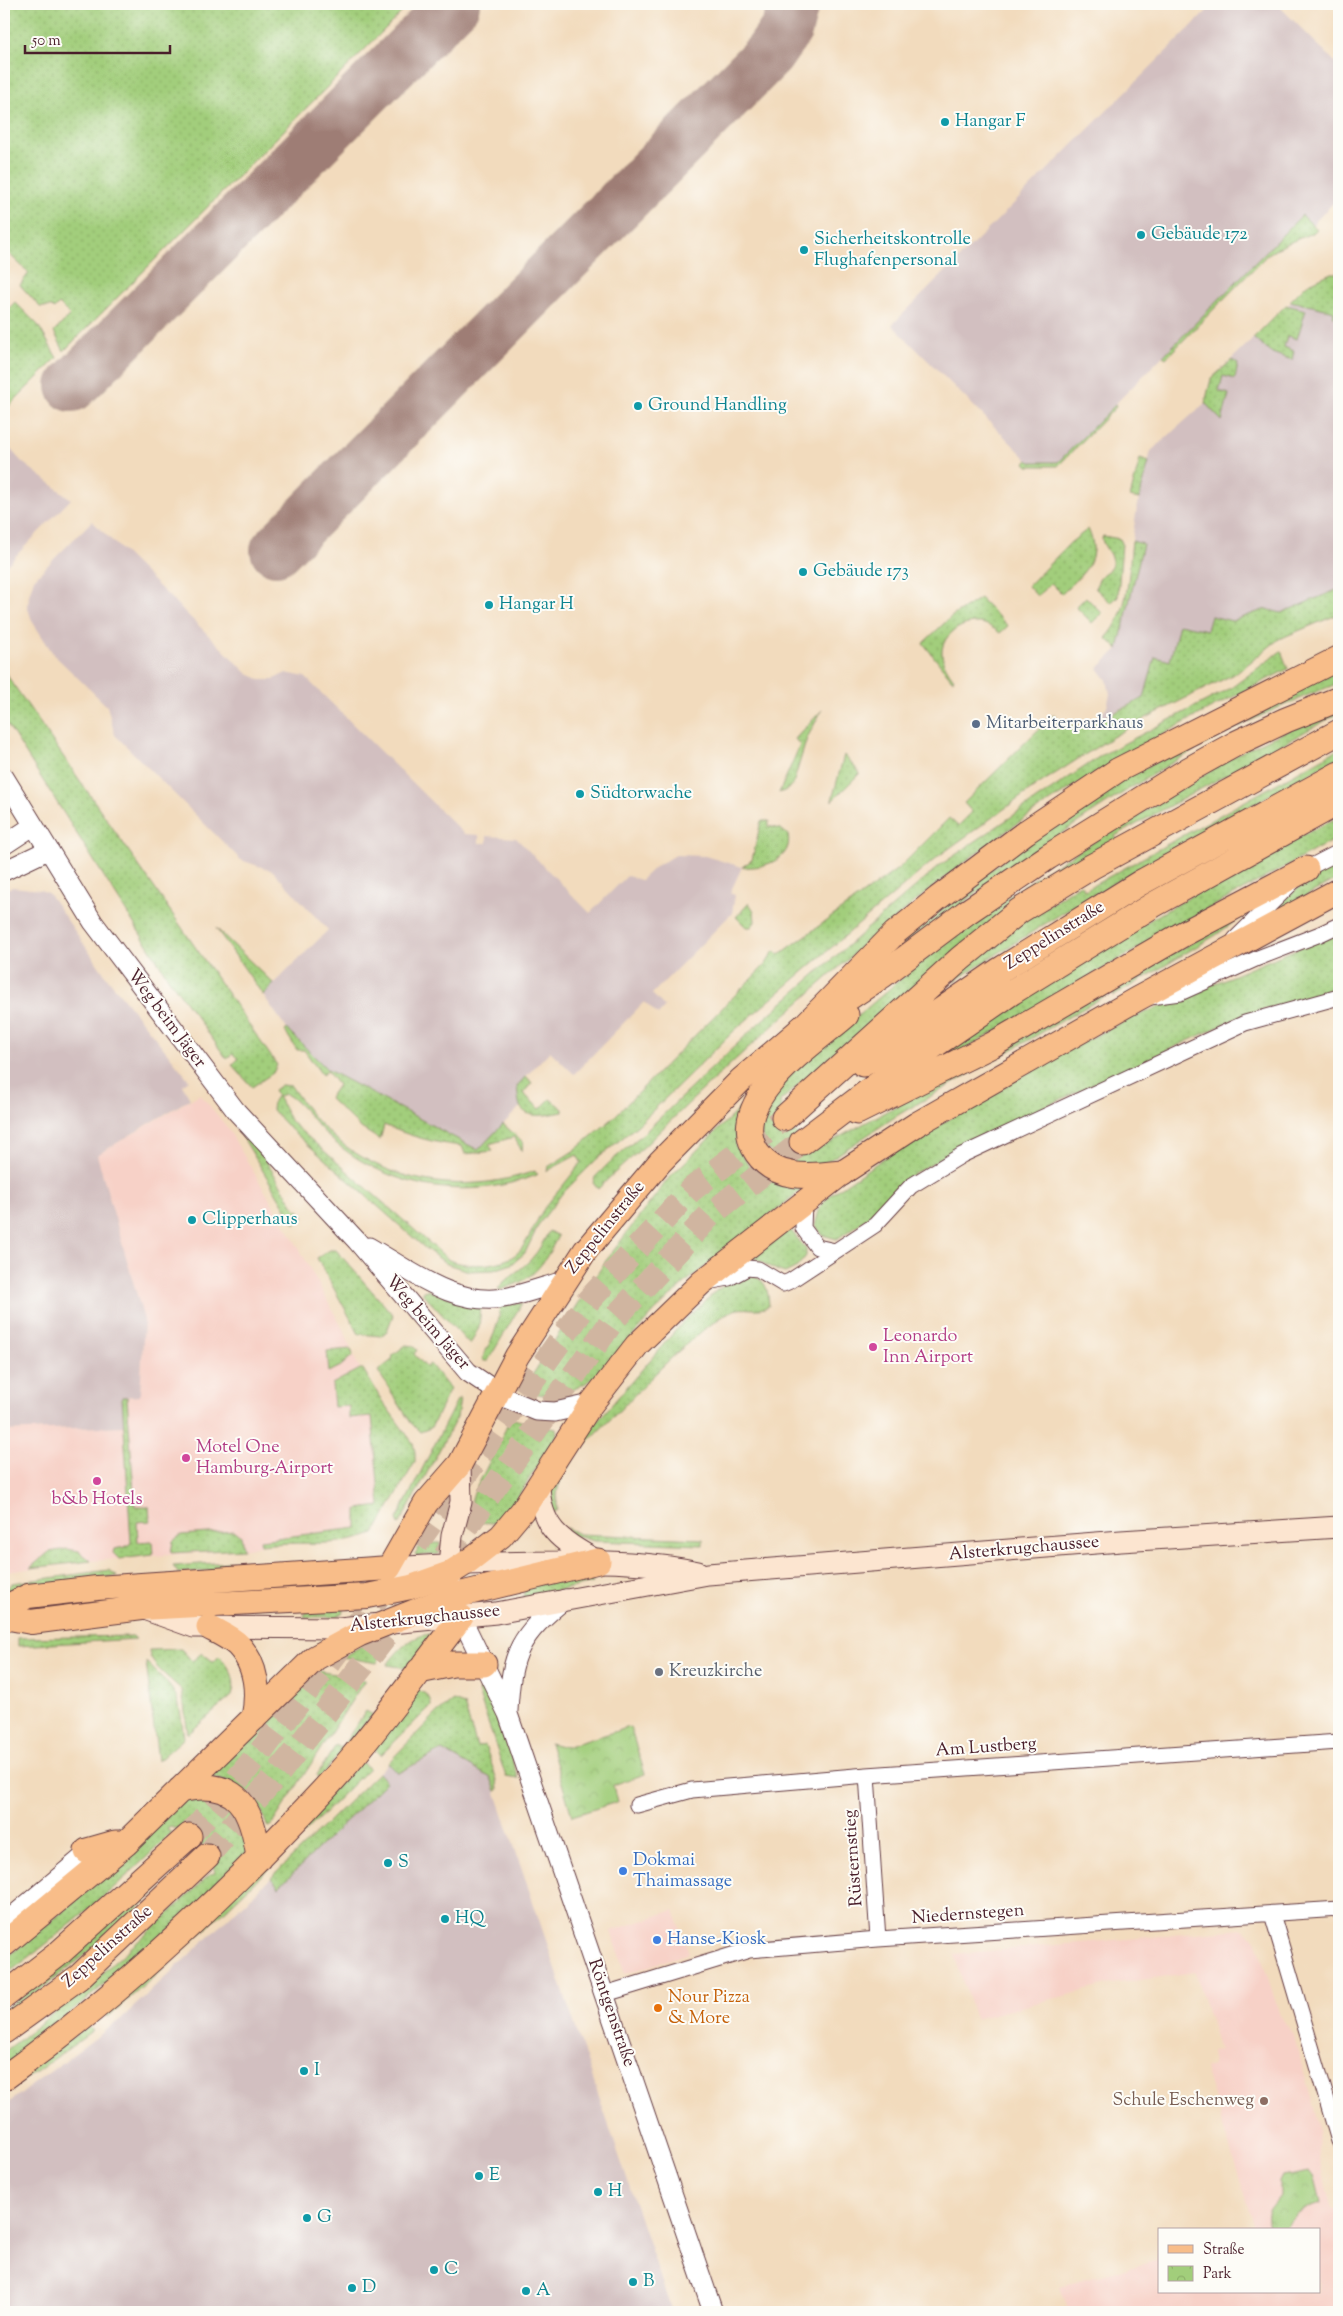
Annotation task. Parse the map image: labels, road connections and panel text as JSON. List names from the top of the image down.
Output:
{
  "streets": {
    "highway": ["Zeppelinstraße"],
    "main road": ["Alsterkrugchaussee"],
    "street": [
      "Weg beim Jäger",
      "Am Lustberg",
      "Rüsternstieg",
      "Niedernstegen",
      "Röntgenstraße"
    ]
  },
  "crossings": [
    ["Zeppelinstraße", "Weg beim Jäger"],
    ["Zeppelinstraße", "Alsterkrugchaussee"],
    ["Zeppelinstraße", "Röntgenstraße"],
    ["Alsterkrugchaussee", "Röntgenstraße"],
    ["Am Lustberg", "Rüsternstieg"],
    ["Rüsternstieg", "Niedernstegen"],
    ["Niedernstegen", "Röntgenstraße"]
  ],
  "places": [
    "Hangar F",
    "Gebäude 172",
    "Sicherheitskontrolle Flughafenpersonal",
    "Ground Handling",
    "Gebäude 173",
    "Hangar H",
    "Mitarbeiterparkhaus",
    "Südtorwache",
    "Clipperhaus",
    "Leonardo Inn Airport",
    "Motel One Hamburg-Airport",
    "b&b Hotels",
    "Kreuzkirche",
    "S",
    "Dokmai Thaimassage",
    "HQ",
    "Hanse-Kiosk",
    "Nour Pizza & More",
    "I",
    "Schule Eschenweg",
    "E",
    "H",
    "G",
    "C",
    "B",
    "D",
    "A"
  ],
  "legend": ["Straße", "Park"],
  "scale_bar": "50 m"
}
